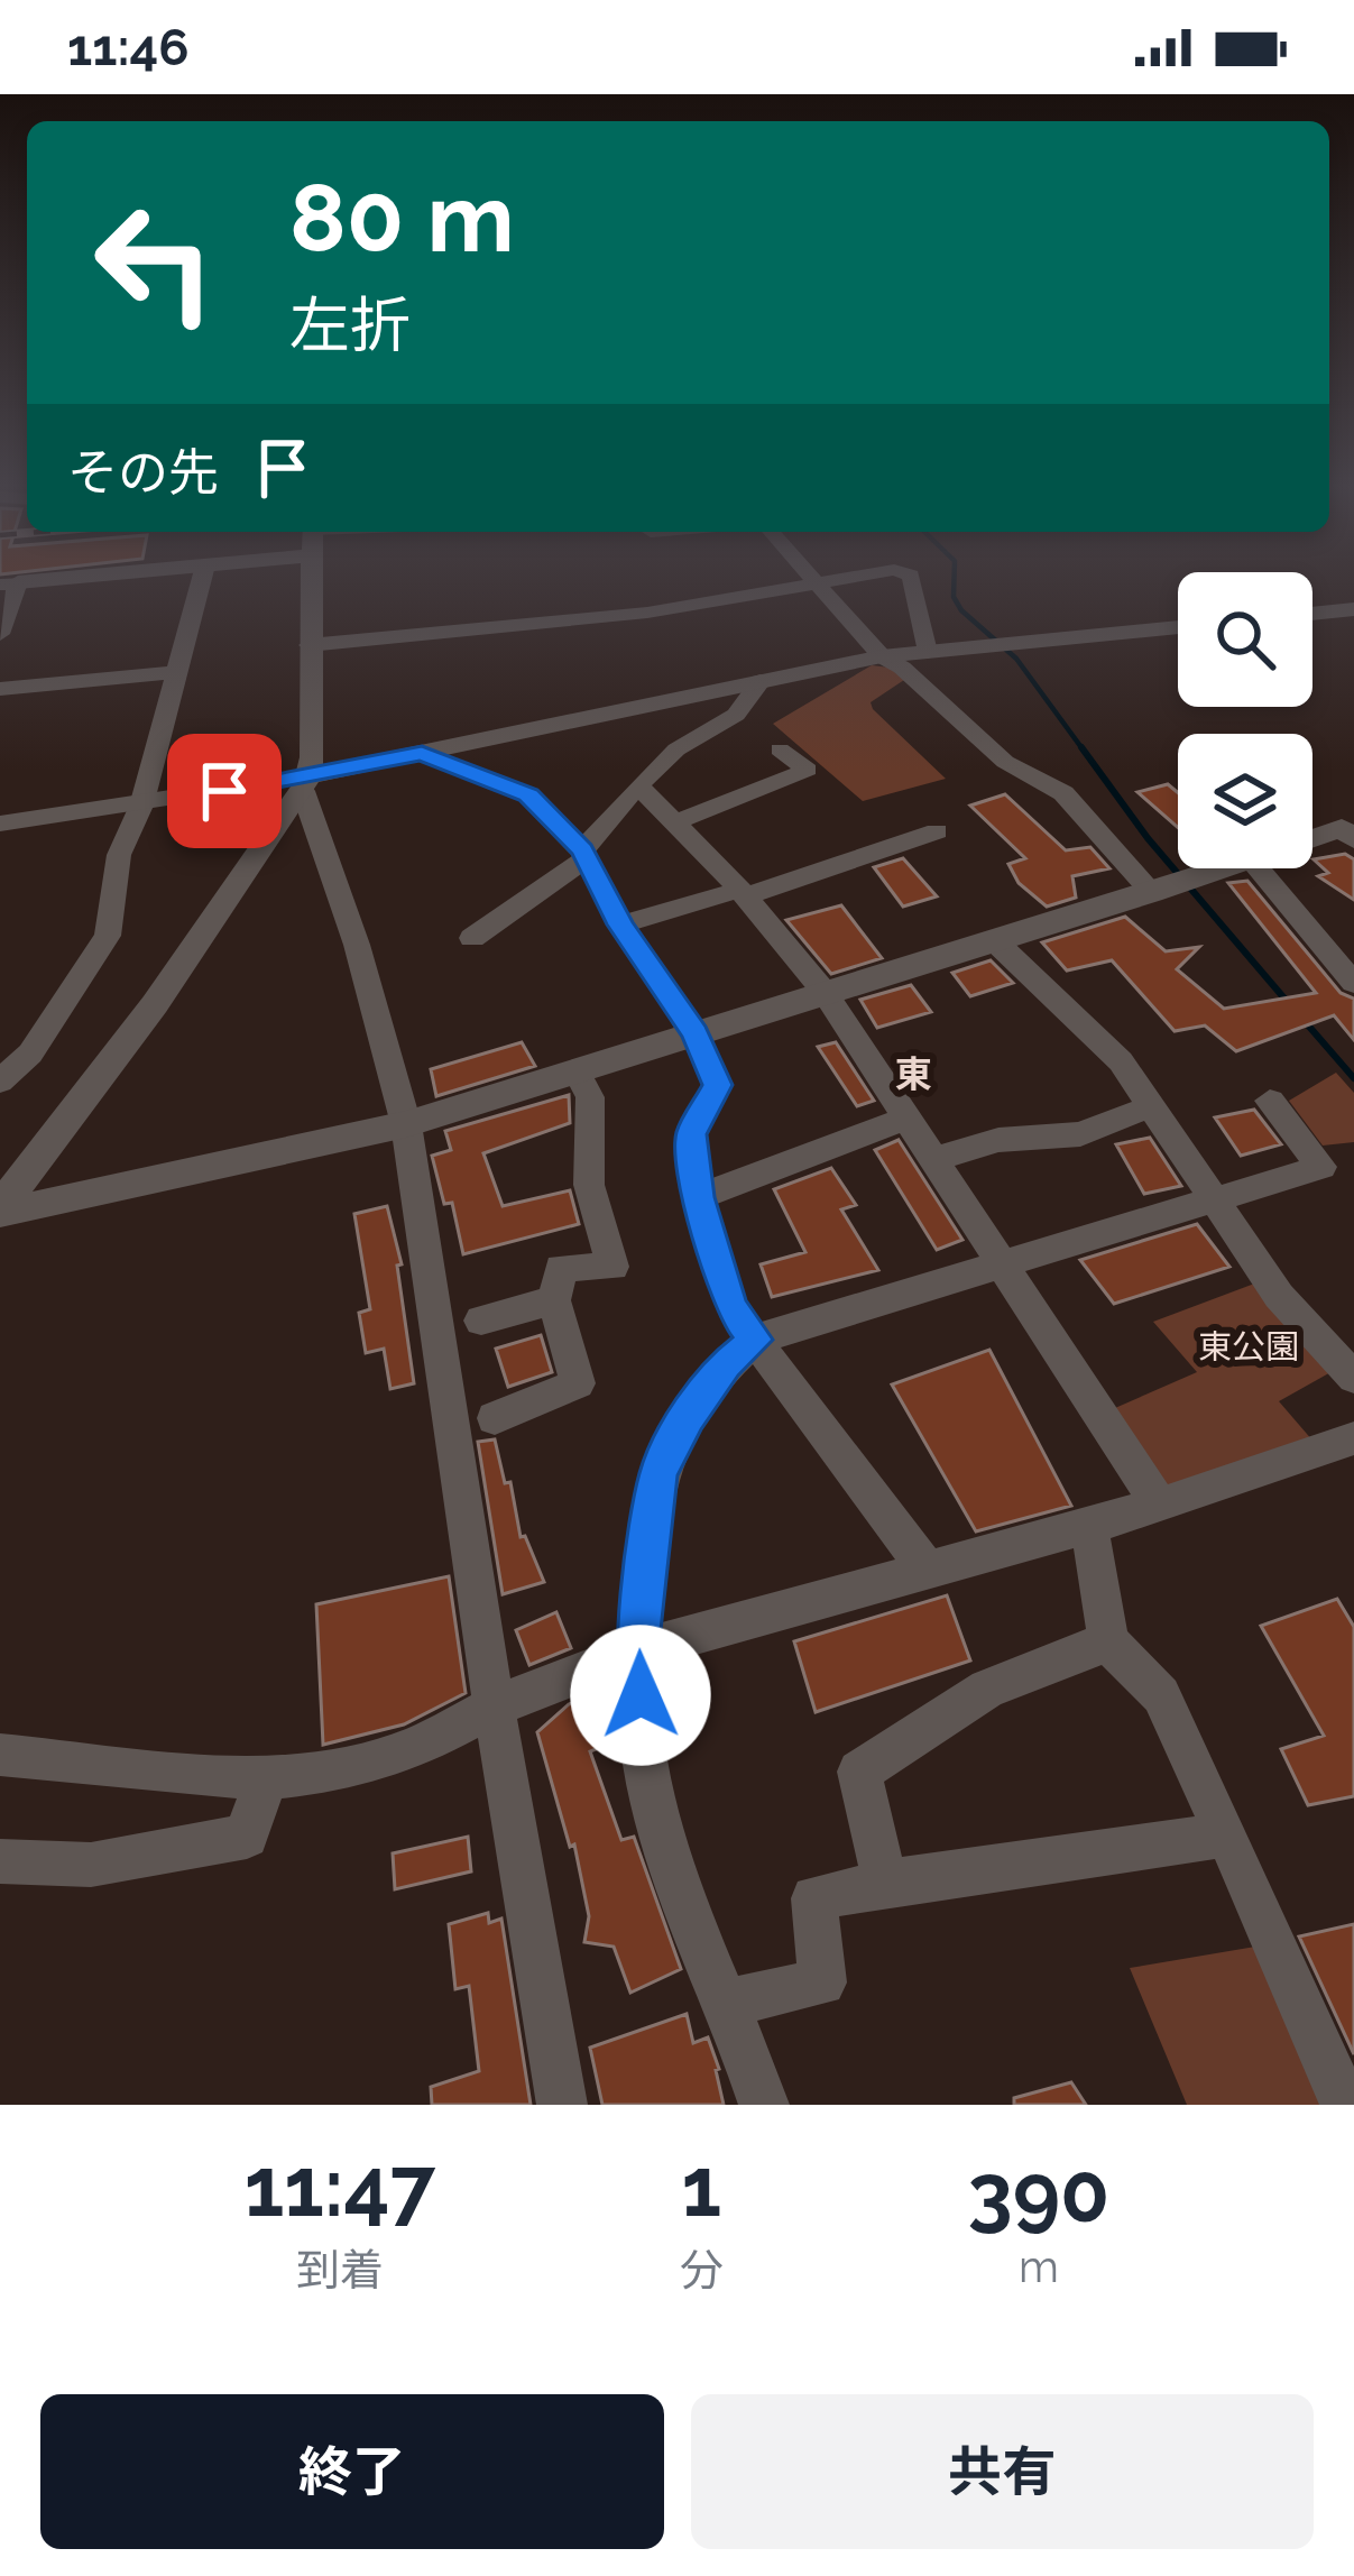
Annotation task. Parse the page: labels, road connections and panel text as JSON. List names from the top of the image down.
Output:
{
  "districts": ["東"],
  "parks": ["東公園"],
  "page": {
    "status": "11:46",
    "turn": ["80 m", "左折"],
    "then": "その先",
    "eta": [
      "11:47",
      "到着",
      "1",
      "分",
      "390",
      "m"
    ],
    "buttons": ["終了", "共有"]
  }
}
